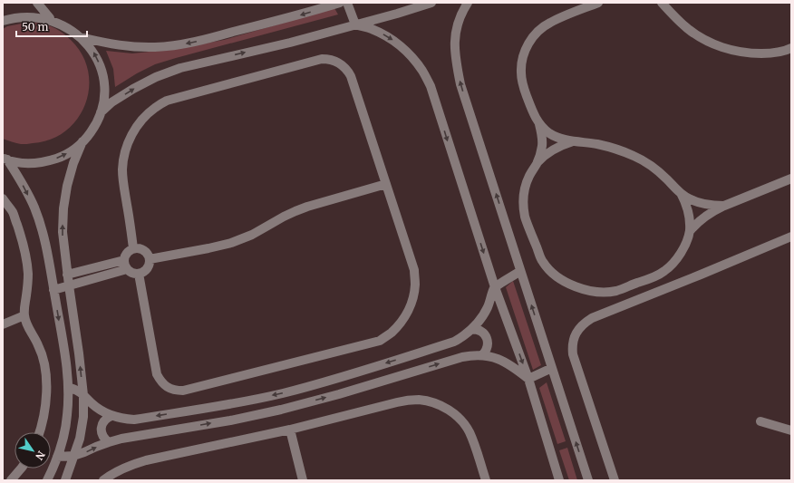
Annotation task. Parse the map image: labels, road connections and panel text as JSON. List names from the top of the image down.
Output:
{
  "scale_bar": "50 m",
  "north": "bottom right"
}
